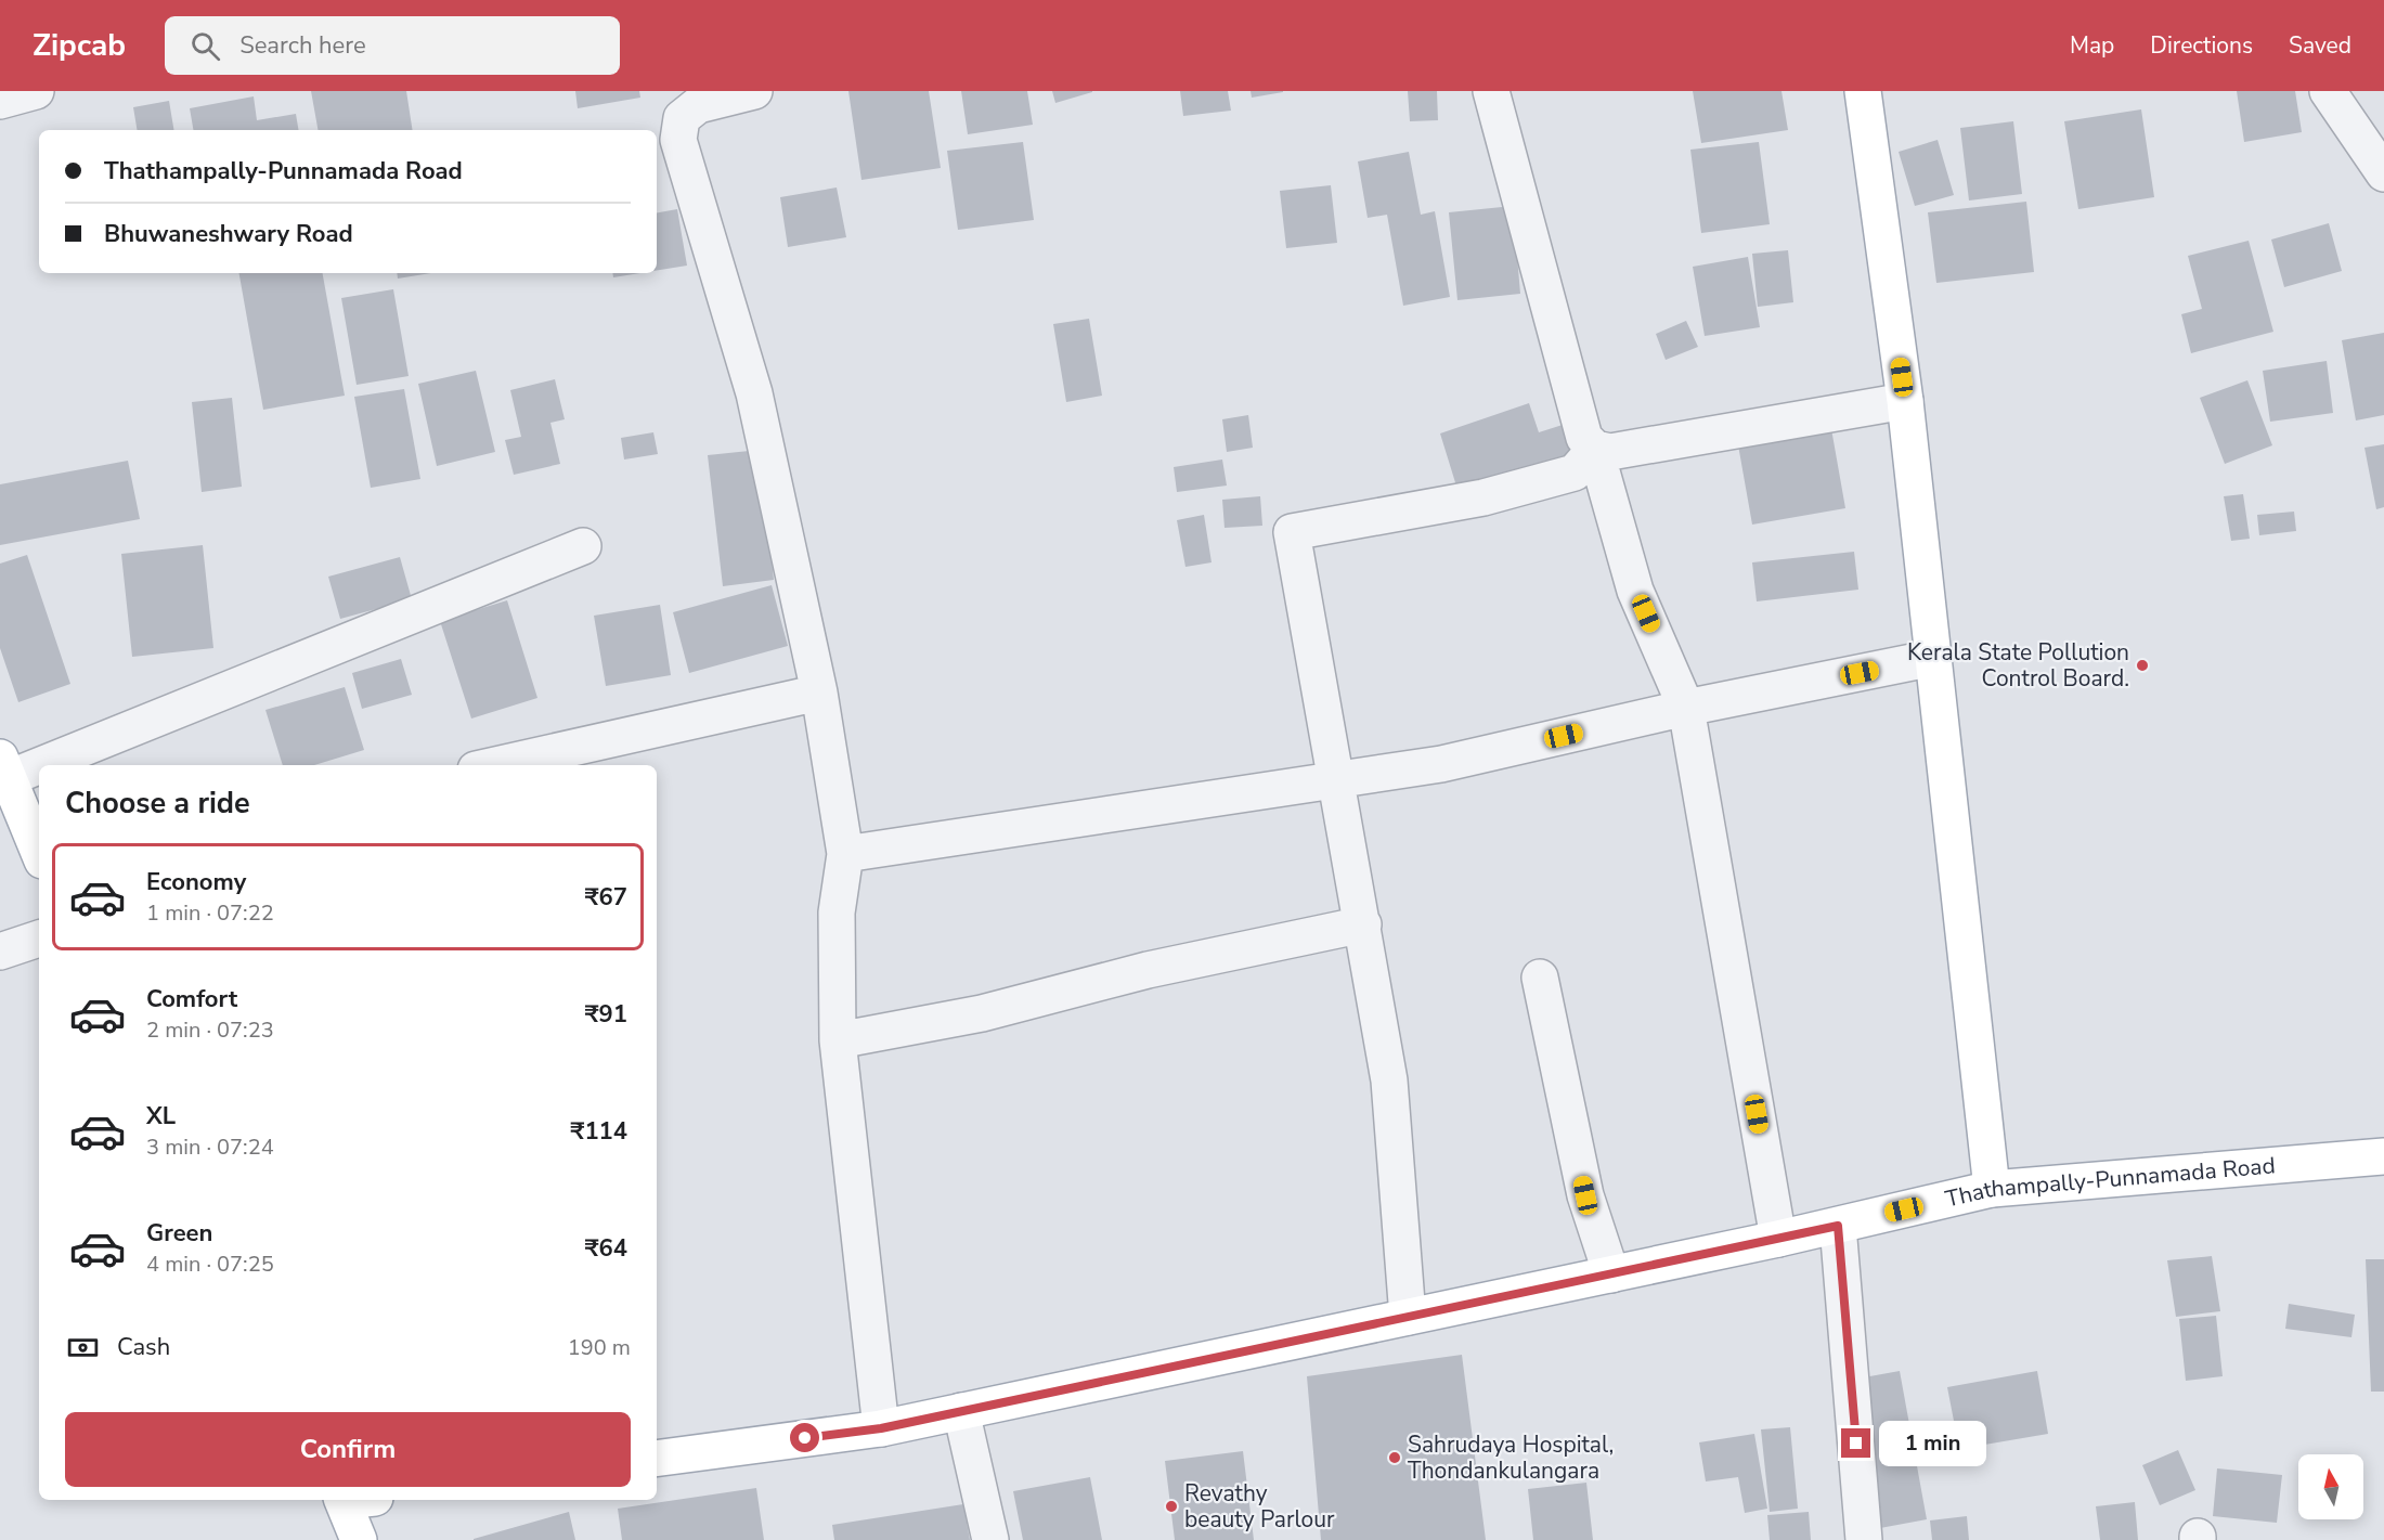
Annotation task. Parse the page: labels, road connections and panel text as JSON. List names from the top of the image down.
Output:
{
  "streets": {
    "main road": ["Thathampally-Punnamada Road"]
  },
  "places": ["Kerala State Pollution Control Board.", "Sahrudaya Hospital, Thondankulangara", "Revathy beauty Parlour"],
  "north": "top",
  "page": {
    "header": "Zipcab",
    "search": "Search here",
    "nav": ["Map", "Directions", "Saved"],
    "banner": ["Thathampally-Punnamada Road", "Bhuwaneshwary Road"],
    "heading": "Choose a ride",
    "list": [
      {
        "name": "Economy",
        "note": "1 min · 07:22",
        "value": "₹67"
      },
      {
        "name": "Comfort",
        "note": "2 min · 07:23",
        "value": "₹91"
      },
      {
        "name": "XL",
        "note": "3 min · 07:24",
        "value": "₹114"
      },
      {
        "name": "Green",
        "note": "4 min · 07:25",
        "value": "₹64"
      }
    ],
    "pay": ["Cash", "190 m"],
    "buttons": "Confirm",
    "bubble": "1 min"
  }
}
